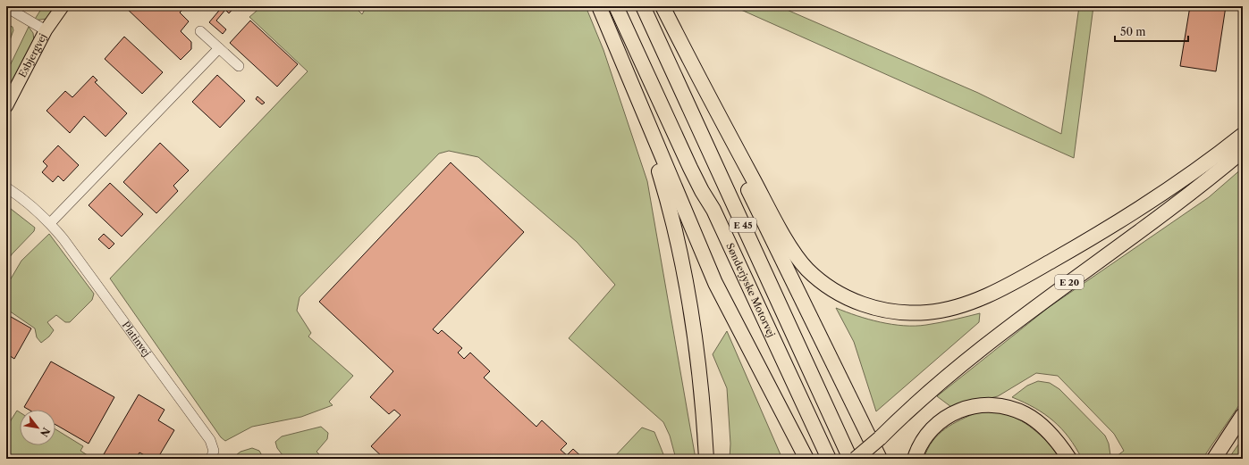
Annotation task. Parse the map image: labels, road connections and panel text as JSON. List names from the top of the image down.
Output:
{
  "streets": {
    "highway": ["E 45", "E 20", "Sønderjyske Motorvej"],
    "main road": ["Esbjergvej"],
    "street": ["Platinvej"]
  },
  "scale_bar": "50 m",
  "north": "bottom right"
}
